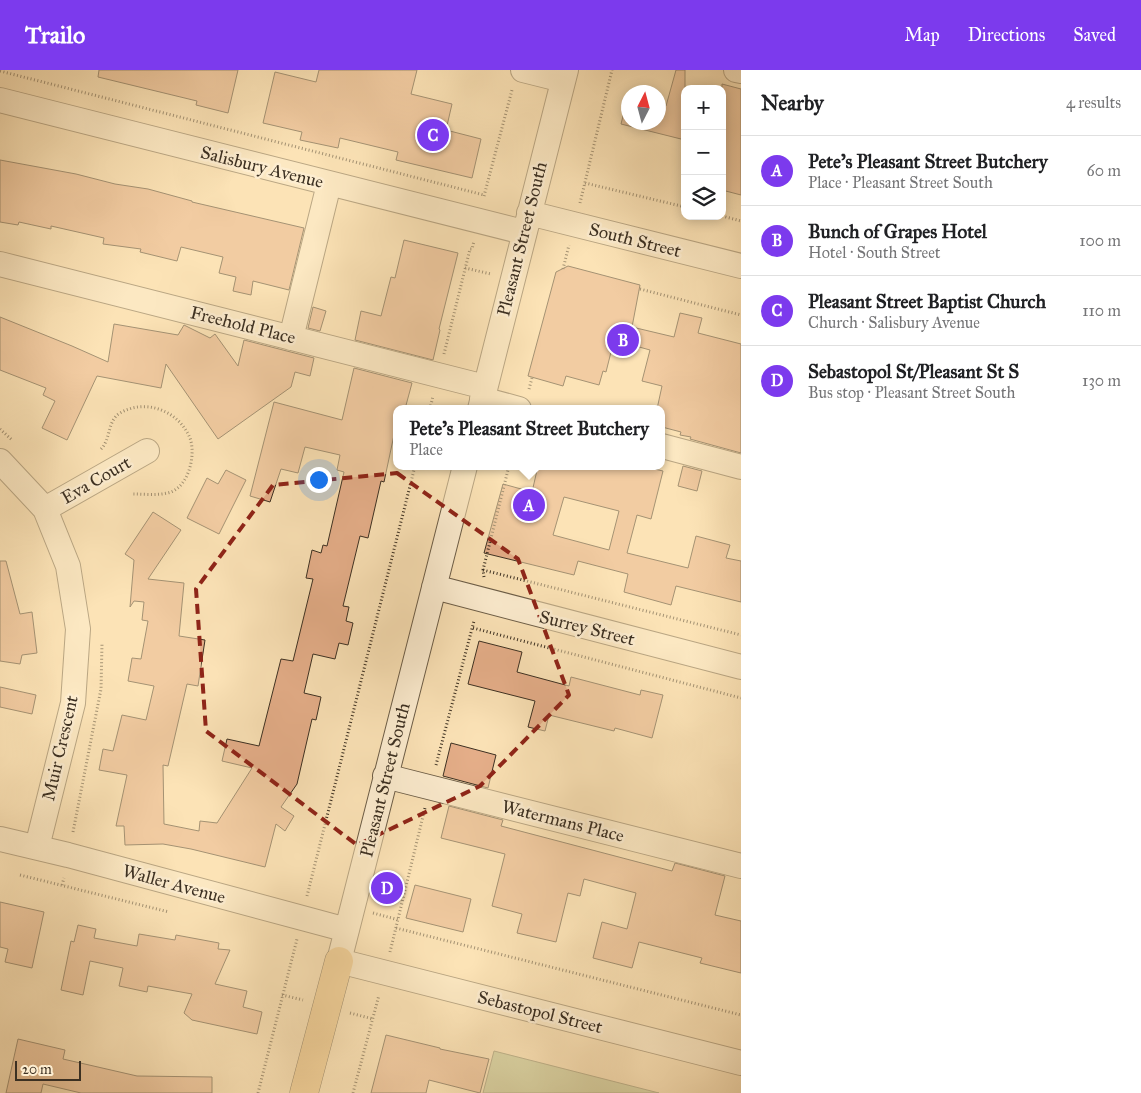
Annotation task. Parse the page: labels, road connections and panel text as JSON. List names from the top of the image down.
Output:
{
  "streets": {
    "main road": ["Pleasant Street South"],
    "street": [
      "Salisbury Avenue",
      "South Street",
      "Freehold Place",
      "Eva Court",
      "Surrey Street",
      "Muir Crescent",
      "Watermans Place",
      "Waller Avenue",
      "Sebastopol Street"
    ]
  },
  "crossings": [
    ["Salisbury Avenue", "Pleasant Street South"],
    ["Salisbury Avenue", "South Street"],
    ["Pleasant Street South", "South Street"],
    ["Pleasant Street South", "Freehold Place"],
    ["Pleasant Street South", "Surrey Street"],
    ["Pleasant Street South", "Watermans Place"],
    ["Pleasant Street South", "Waller Avenue"],
    ["Pleasant Street South", "Sebastopol Street"],
    ["Eva Court", "Muir Crescent"],
    ["Muir Crescent", "Waller Avenue"]
  ],
  "scale_bar": "20 m",
  "north": "top",
  "page": {
    "header": "Trailo",
    "nav": ["Map", "Directions", "Saved"],
    "heading": ["Nearby", "4 results"],
    "map_buttons": ["+", "−"],
    "pins": [
      "C",
      "B",
      "A",
      "D"
    ],
    "list": [
      {
        "mark": "A",
        "name": "Pete's Pleasant Street Butchery",
        "note": "Place · Pleasant Street South",
        "value": "60 m"
      },
      {
        "mark": "B",
        "name": "Bunch of Grapes Hotel",
        "note": "Hotel · South Street",
        "value": "100 m"
      },
      {
        "mark": "C",
        "name": "Pleasant Street Baptist Church",
        "note": "Church · Salisbury Avenue",
        "value": "110 m"
      },
      {
        "mark": "D",
        "name": "Sebastopol St/Pleasant St S",
        "note": "Bus stop · Pleasant Street South",
        "value": "130 m"
      }
    ],
    "popup": ["Pete's Pleasant Street Butchery", "Place"],
    "scale": "20 m"
  }
}
